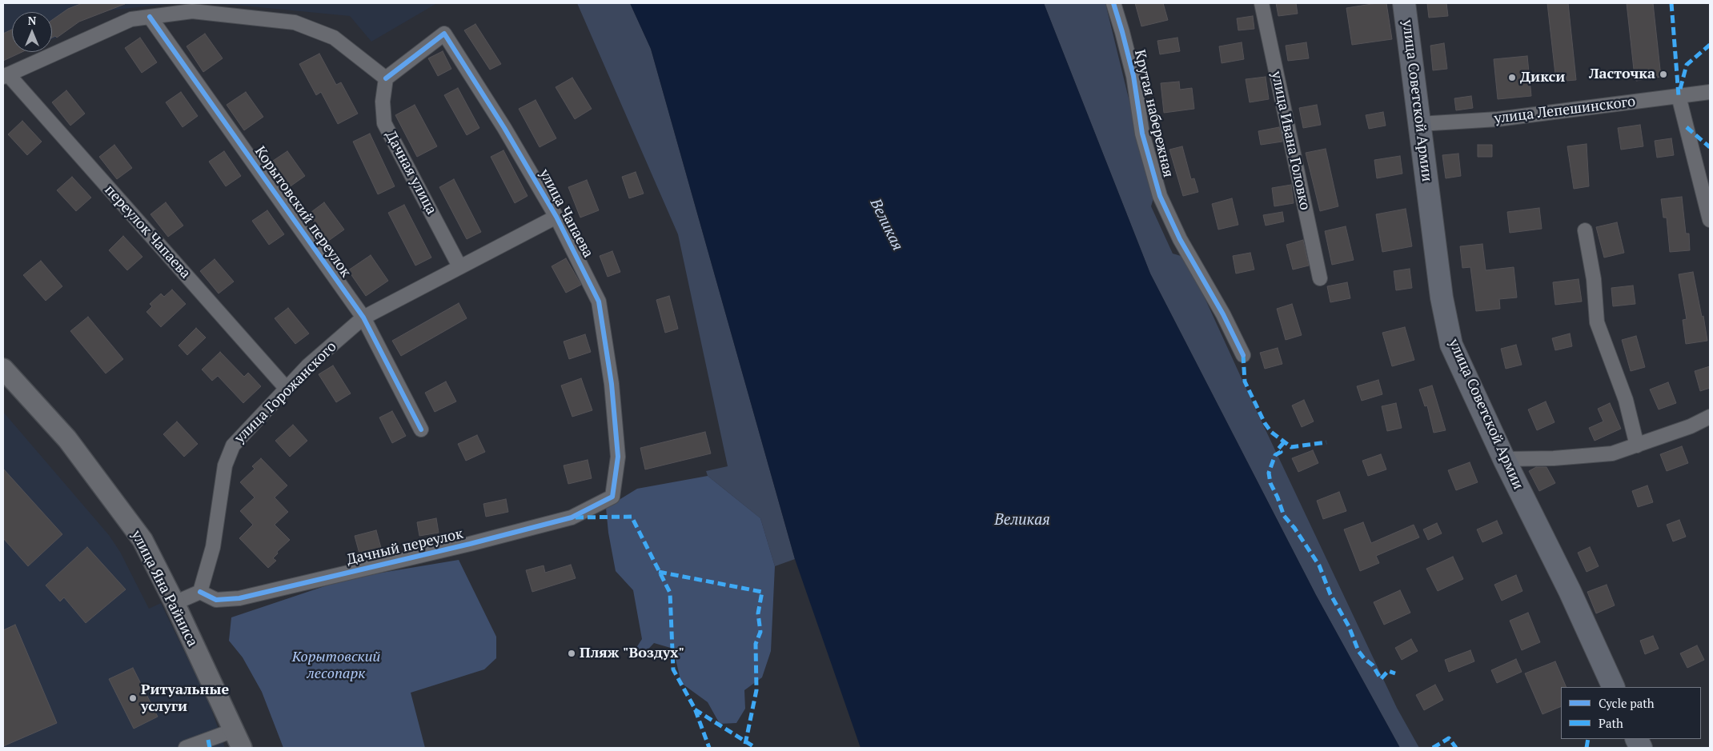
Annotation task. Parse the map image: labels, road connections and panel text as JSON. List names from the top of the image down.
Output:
{
  "streets": {
    "main road": ["улица Советской Армии"],
    "street": [
      "улица Лепешинского",
      "Крутая набережная",
      "улица Ивана Головко",
      "Дачная улица",
      "Корытовский переулок",
      "улица Чапаева",
      "переулок Чапаева",
      "улица Горожанского",
      "Дачный переулок",
      "улица Яна Райниса"
    ]
  },
  "crossings": [
    ["улица Советской Армии", "улица Лепешинского"],
    ["Дачная улица", "улица Чапаева"],
    ["Дачная улица", "улица Горожанского"],
    ["Корытовский переулок", "улица Горожанского"],
    ["улица Чапаева", "улица Горожанского"],
    ["улица Чапаева", "Дачный переулок"],
    ["переулок Чапаева", "улица Горожанского"],
    ["улица Горожанского", "Дачный переулок"]
  ],
  "water": ["Великая"],
  "parks": ["Корытовский лесопарк"],
  "places": [
    "Ласточка",
    "Дикси",
    "Пляж \"Воздух\"",
    "Ритуальные услуги"
  ],
  "legend": ["Cycle path", "Path"],
  "north": "top"
}
